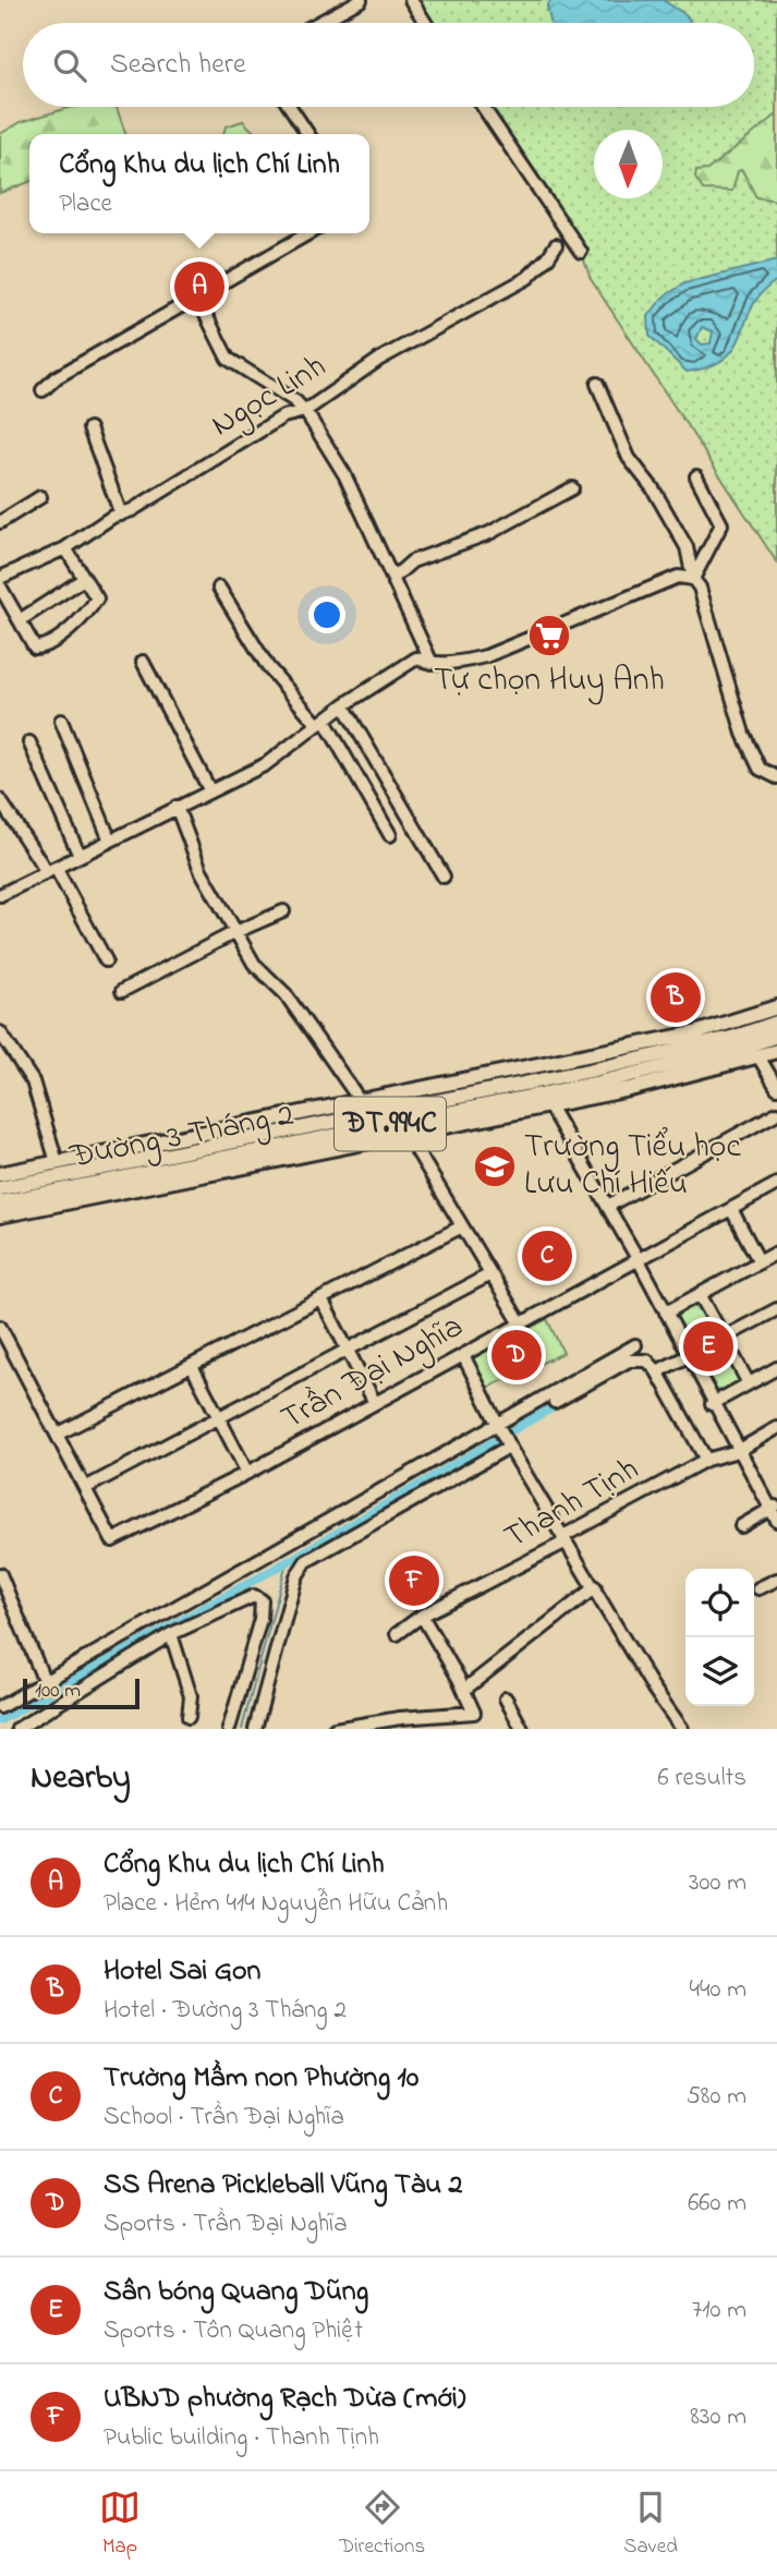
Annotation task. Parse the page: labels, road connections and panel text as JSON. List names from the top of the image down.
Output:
{
  "streets": {
    "main road": ["ĐT.994C", "Đường 3 Tháng 2"],
    "street": ["Ngọc Linh", "Trần Đại Nghĩa", "Thanh Tịnh"]
  },
  "places": {
    "supermarket": ["Tự chọn Huy Anh"],
    "school or university": ["Trường Tiểu học Lưu Chí Hiếu"]
  },
  "scale_bar": "100 m",
  "north": "bottom",
  "page": {
    "search": "Search here",
    "popup": ["Cổng Khu du lịch Chí Linh", "Place"],
    "pins": [
      "A",
      "B",
      "C",
      "E",
      "D",
      "F"
    ],
    "scale": "100 m",
    "heading": ["Nearby", "6 results"],
    "list": [
      {
        "mark": "A",
        "name": "Cổng Khu du lịch Chí Linh",
        "note": "Place · Hẻm 414 Nguyễn Hữu Cảnh",
        "value": "300 m"
      },
      {
        "mark": "B",
        "name": "Hotel Sai Gon",
        "note": "Hotel · Đường 3 Tháng 2",
        "value": "440 m"
      },
      {
        "mark": "C",
        "name": "Trường Mầm non Phường 10",
        "note": "School · Trần Đại Nghĩa",
        "value": "580 m"
      },
      {
        "mark": "D",
        "name": "SS Arena Pickleball Vũng Tàu 2",
        "note": "Sports · Trần Đại Nghĩa",
        "value": "660 m"
      },
      {
        "mark": "E",
        "name": "Sân bóng Quang Dũng",
        "note": "Sports · Tôn Quang Phiệt",
        "value": "710 m"
      },
      {
        "mark": "F",
        "name": "UBND phường Rạch Dừa (mới)",
        "note": "Public building · Thanh Tịnh",
        "value": "830 m"
      }
    ],
    "nav": ["Map", "Directions", "Saved"]
  }
}
